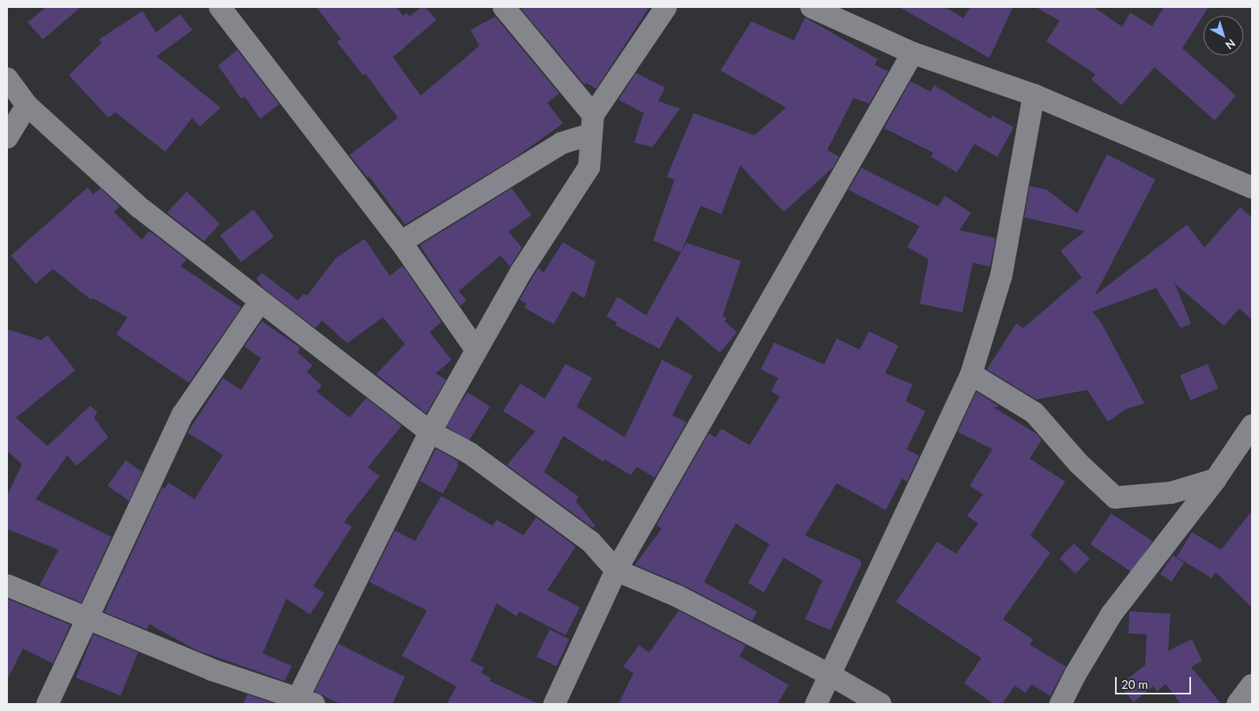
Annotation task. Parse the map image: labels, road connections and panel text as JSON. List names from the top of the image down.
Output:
{
  "scale_bar": "20 m",
  "north": "bottom right"
}
